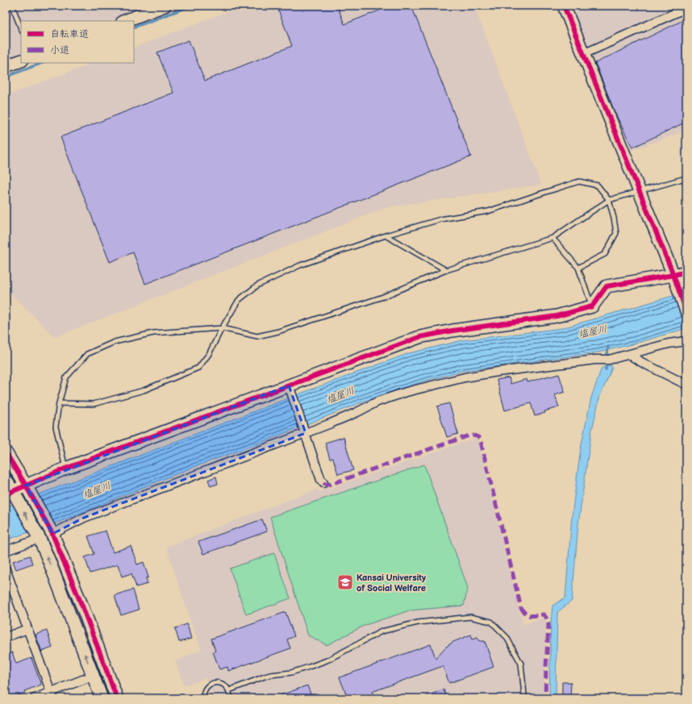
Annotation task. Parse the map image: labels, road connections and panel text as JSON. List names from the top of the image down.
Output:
{
  "water": ["塩屋川"],
  "places": {
    "school or university": ["Kansai University of Social Welfare"]
  },
  "legend": ["自転車道", "小道"]
}
